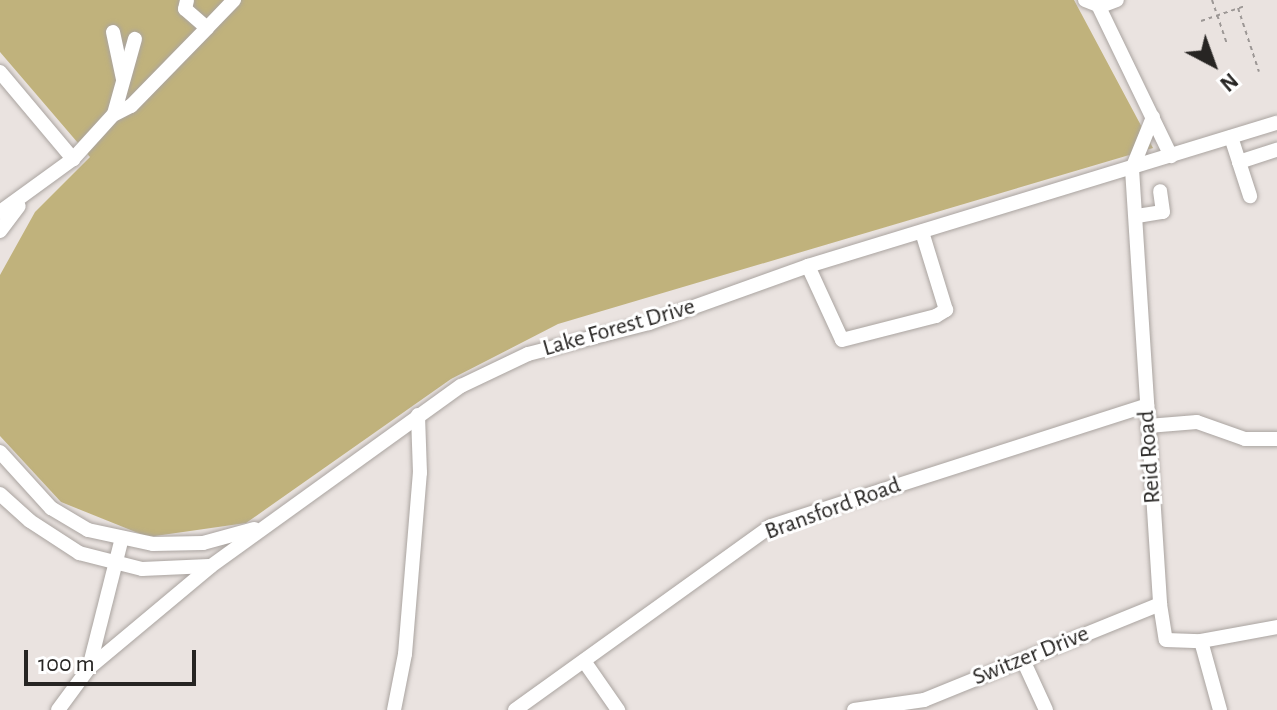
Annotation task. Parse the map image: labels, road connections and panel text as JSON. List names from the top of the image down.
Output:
{
  "streets": {
    "street": [
      "Lake Forest Drive",
      "Reid Road",
      "Bransford Road",
      "Switzer Drive"
    ]
  },
  "crossings": [
    ["Lake Forest Drive", "Reid Road"],
    ["Reid Road", "Bransford Road"],
    ["Reid Road", "Switzer Drive"]
  ],
  "scale_bar": "100 m",
  "north": "bottom right"
}
